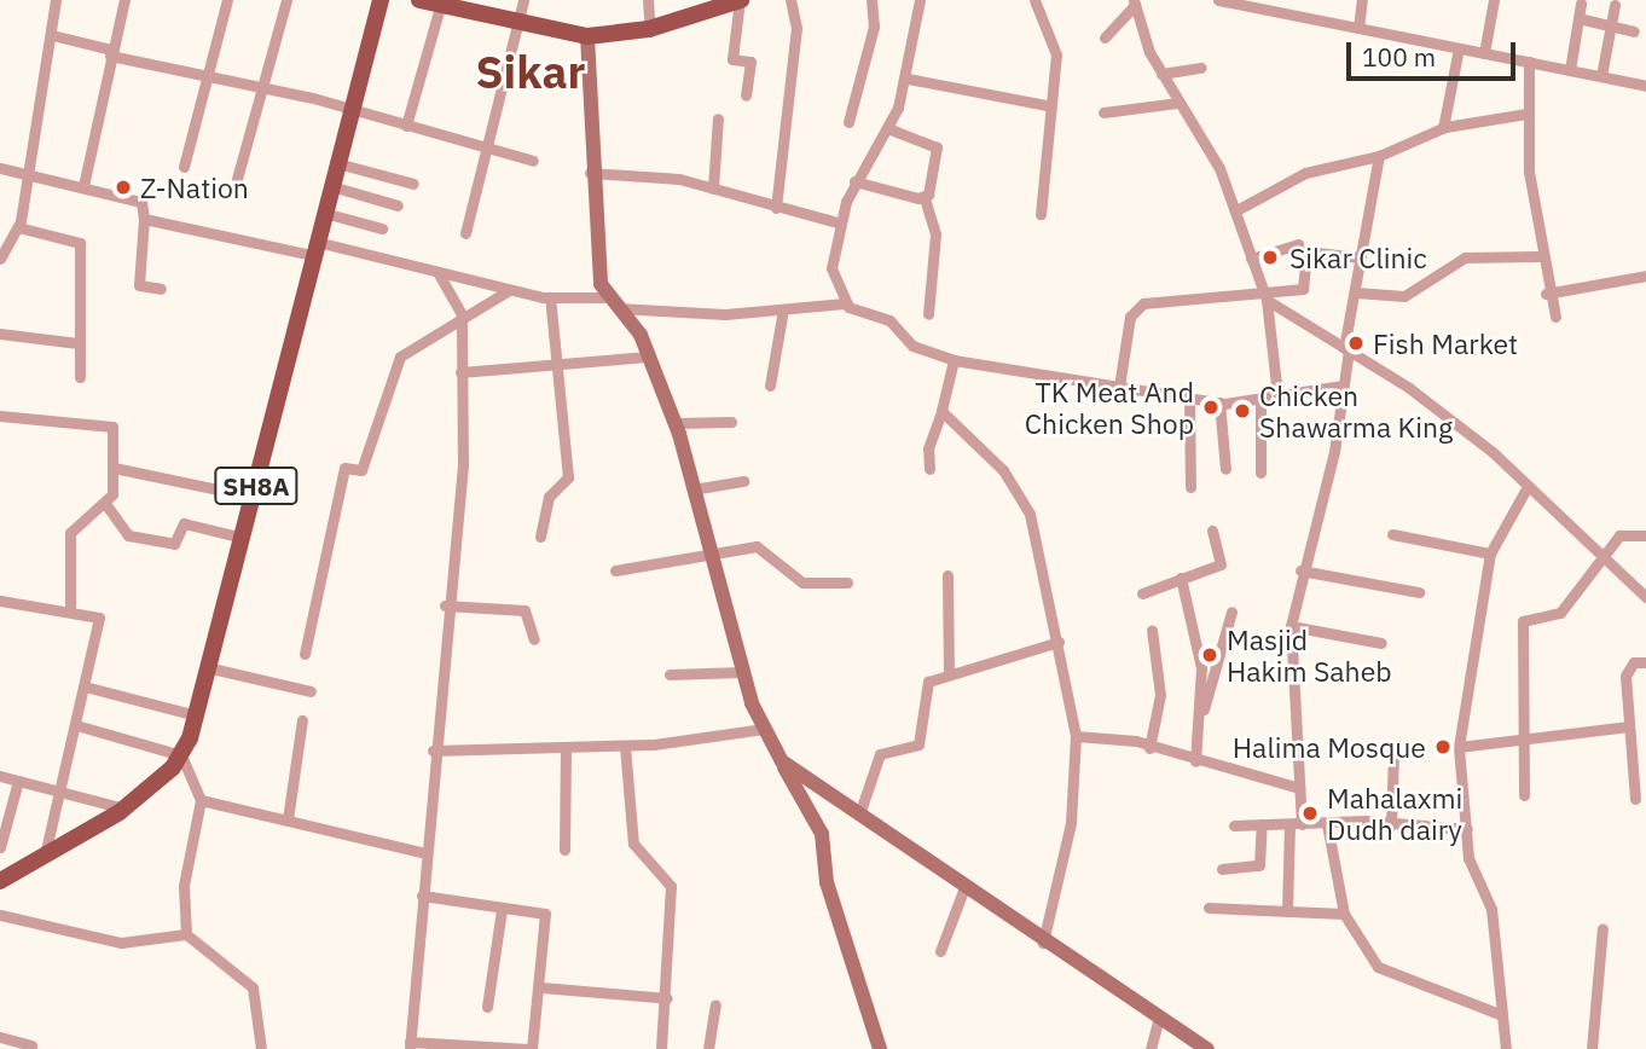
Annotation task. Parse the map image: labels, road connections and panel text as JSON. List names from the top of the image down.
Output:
{
  "streets": {
    "main road": ["SH8A"]
  },
  "districts": ["Sikar"],
  "places": [
    "Z-Nation",
    "Sikar Clinic",
    "Fish Market",
    "TK Meat And Chicken Shop",
    "Chicken Shawarma King",
    "Masjid Hakim Saheb",
    "Halima Mosque",
    "Mahalaxmi Dudh dairy"
  ],
  "scale_bar": "100 m"
}
